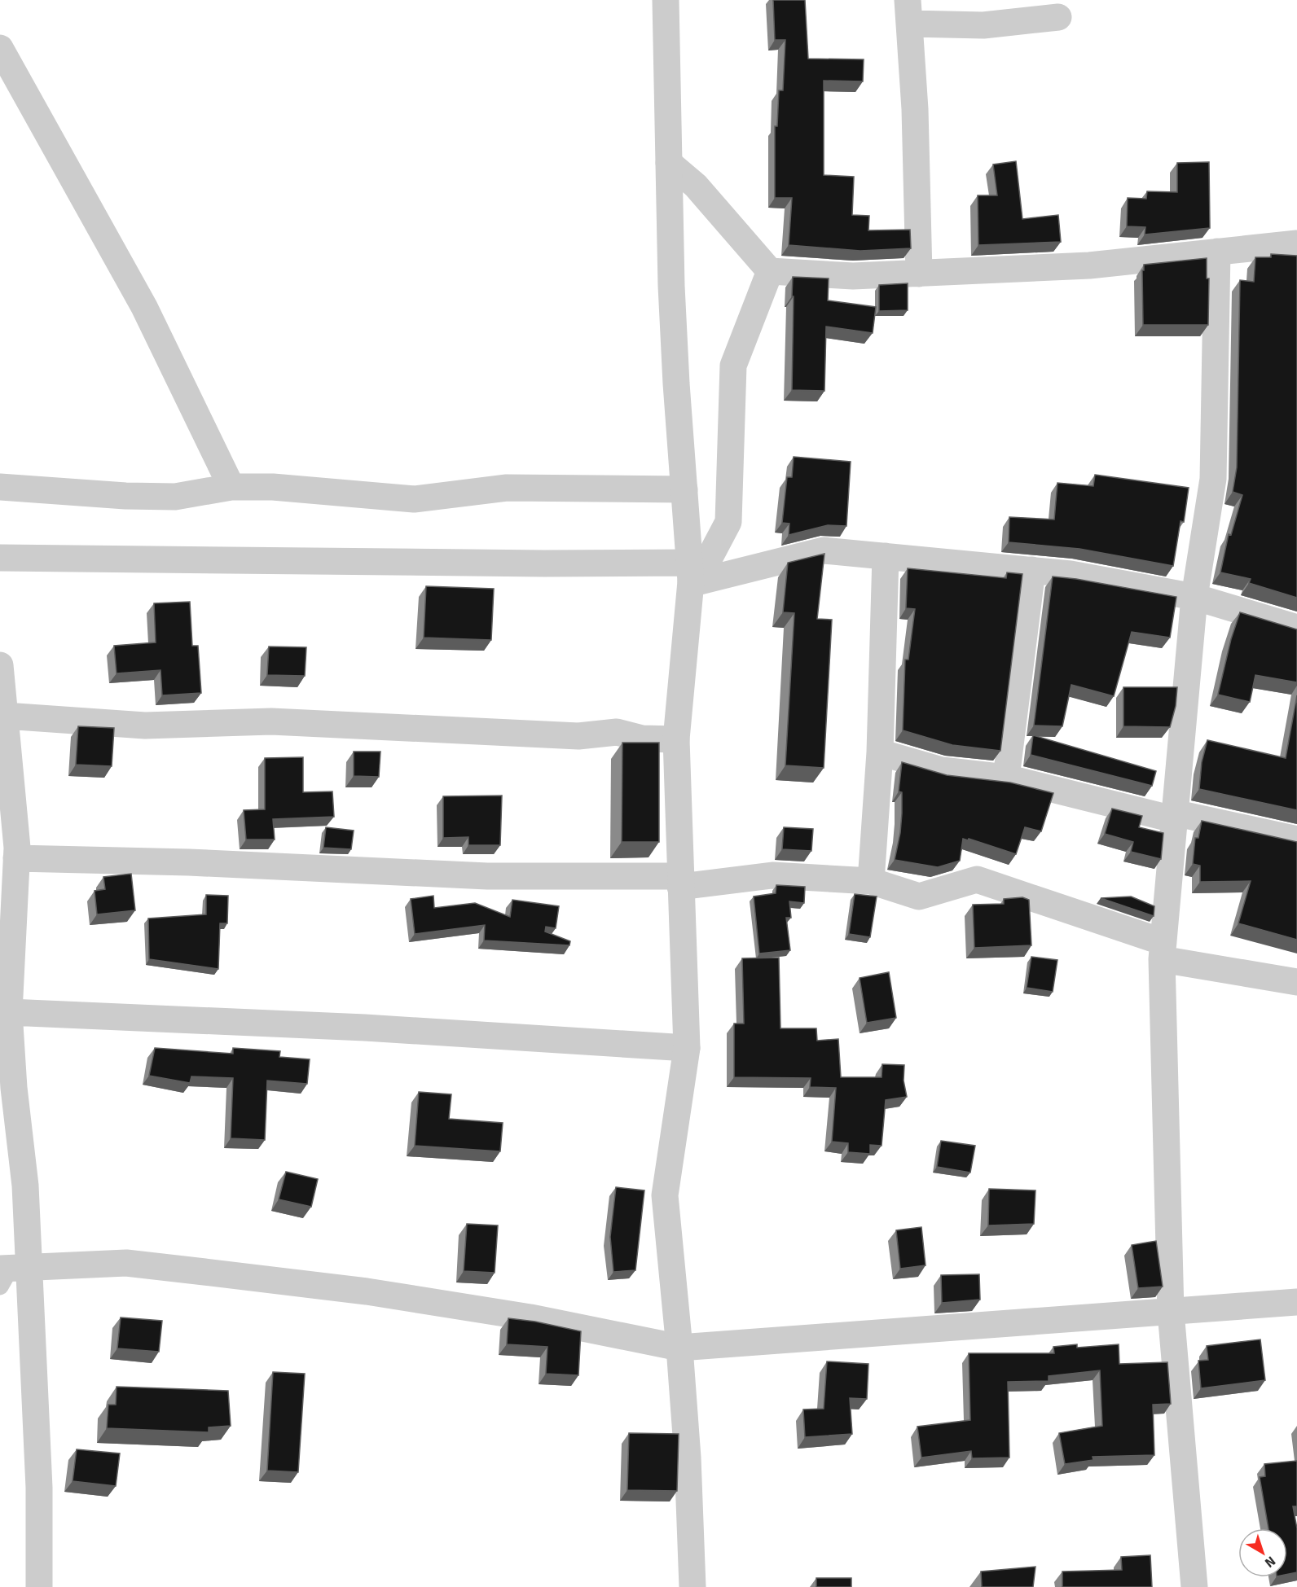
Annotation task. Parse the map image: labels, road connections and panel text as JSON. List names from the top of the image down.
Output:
{
  "north": "bottom right"
}
